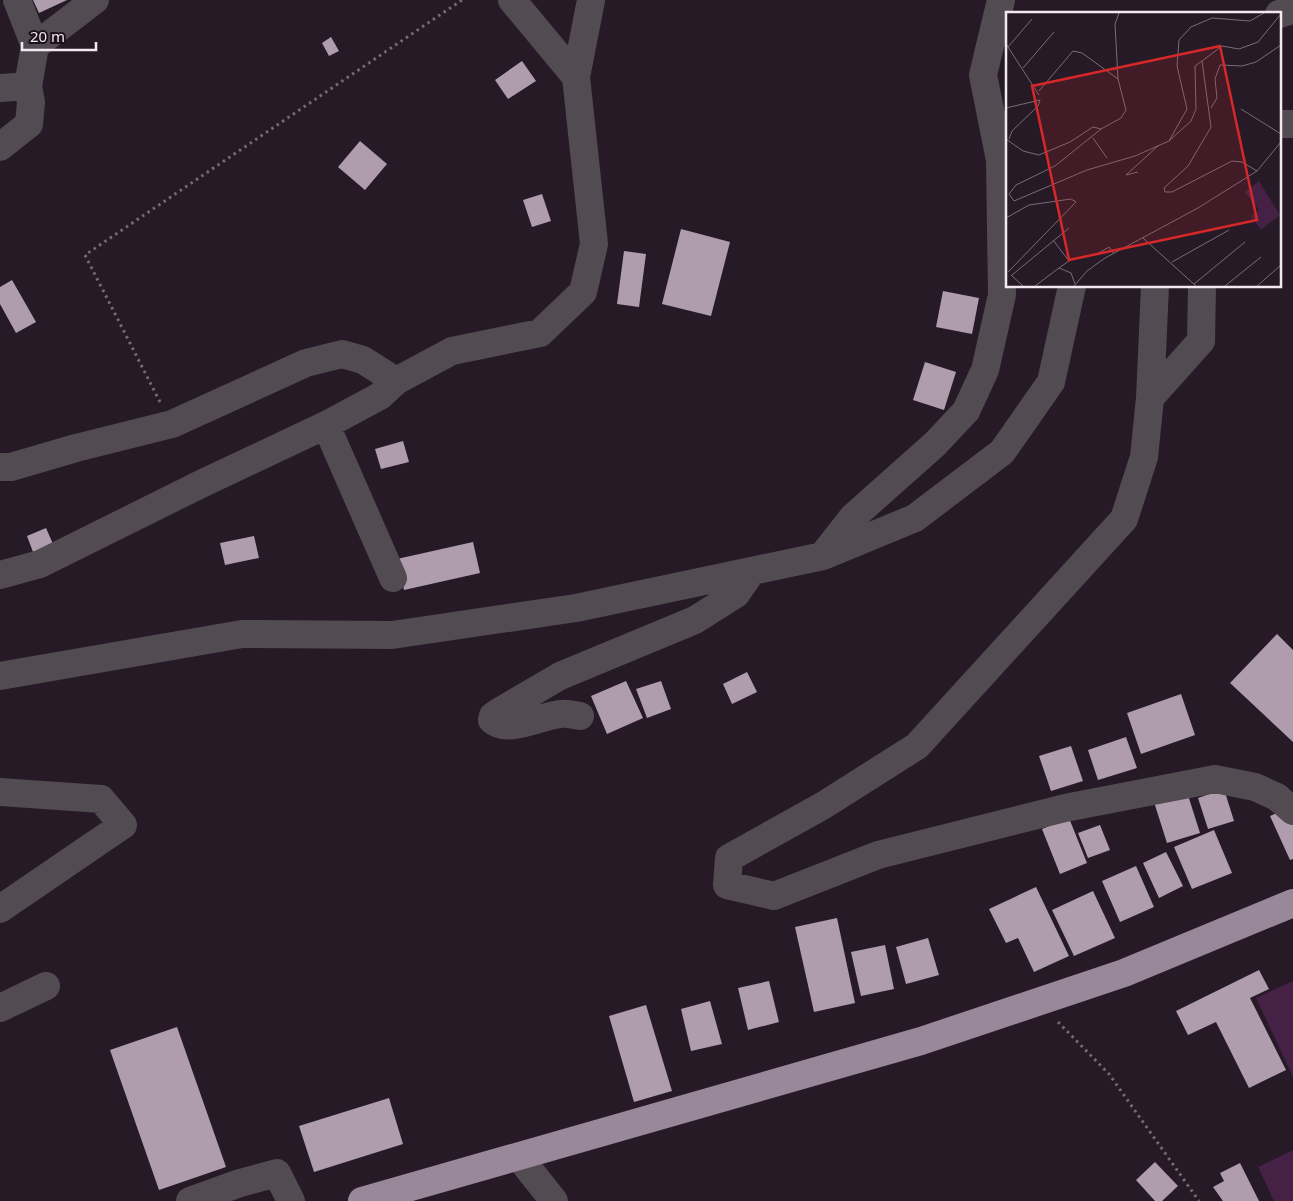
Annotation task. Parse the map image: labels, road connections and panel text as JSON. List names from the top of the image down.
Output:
{
  "scale_bar": "20 m"
}
